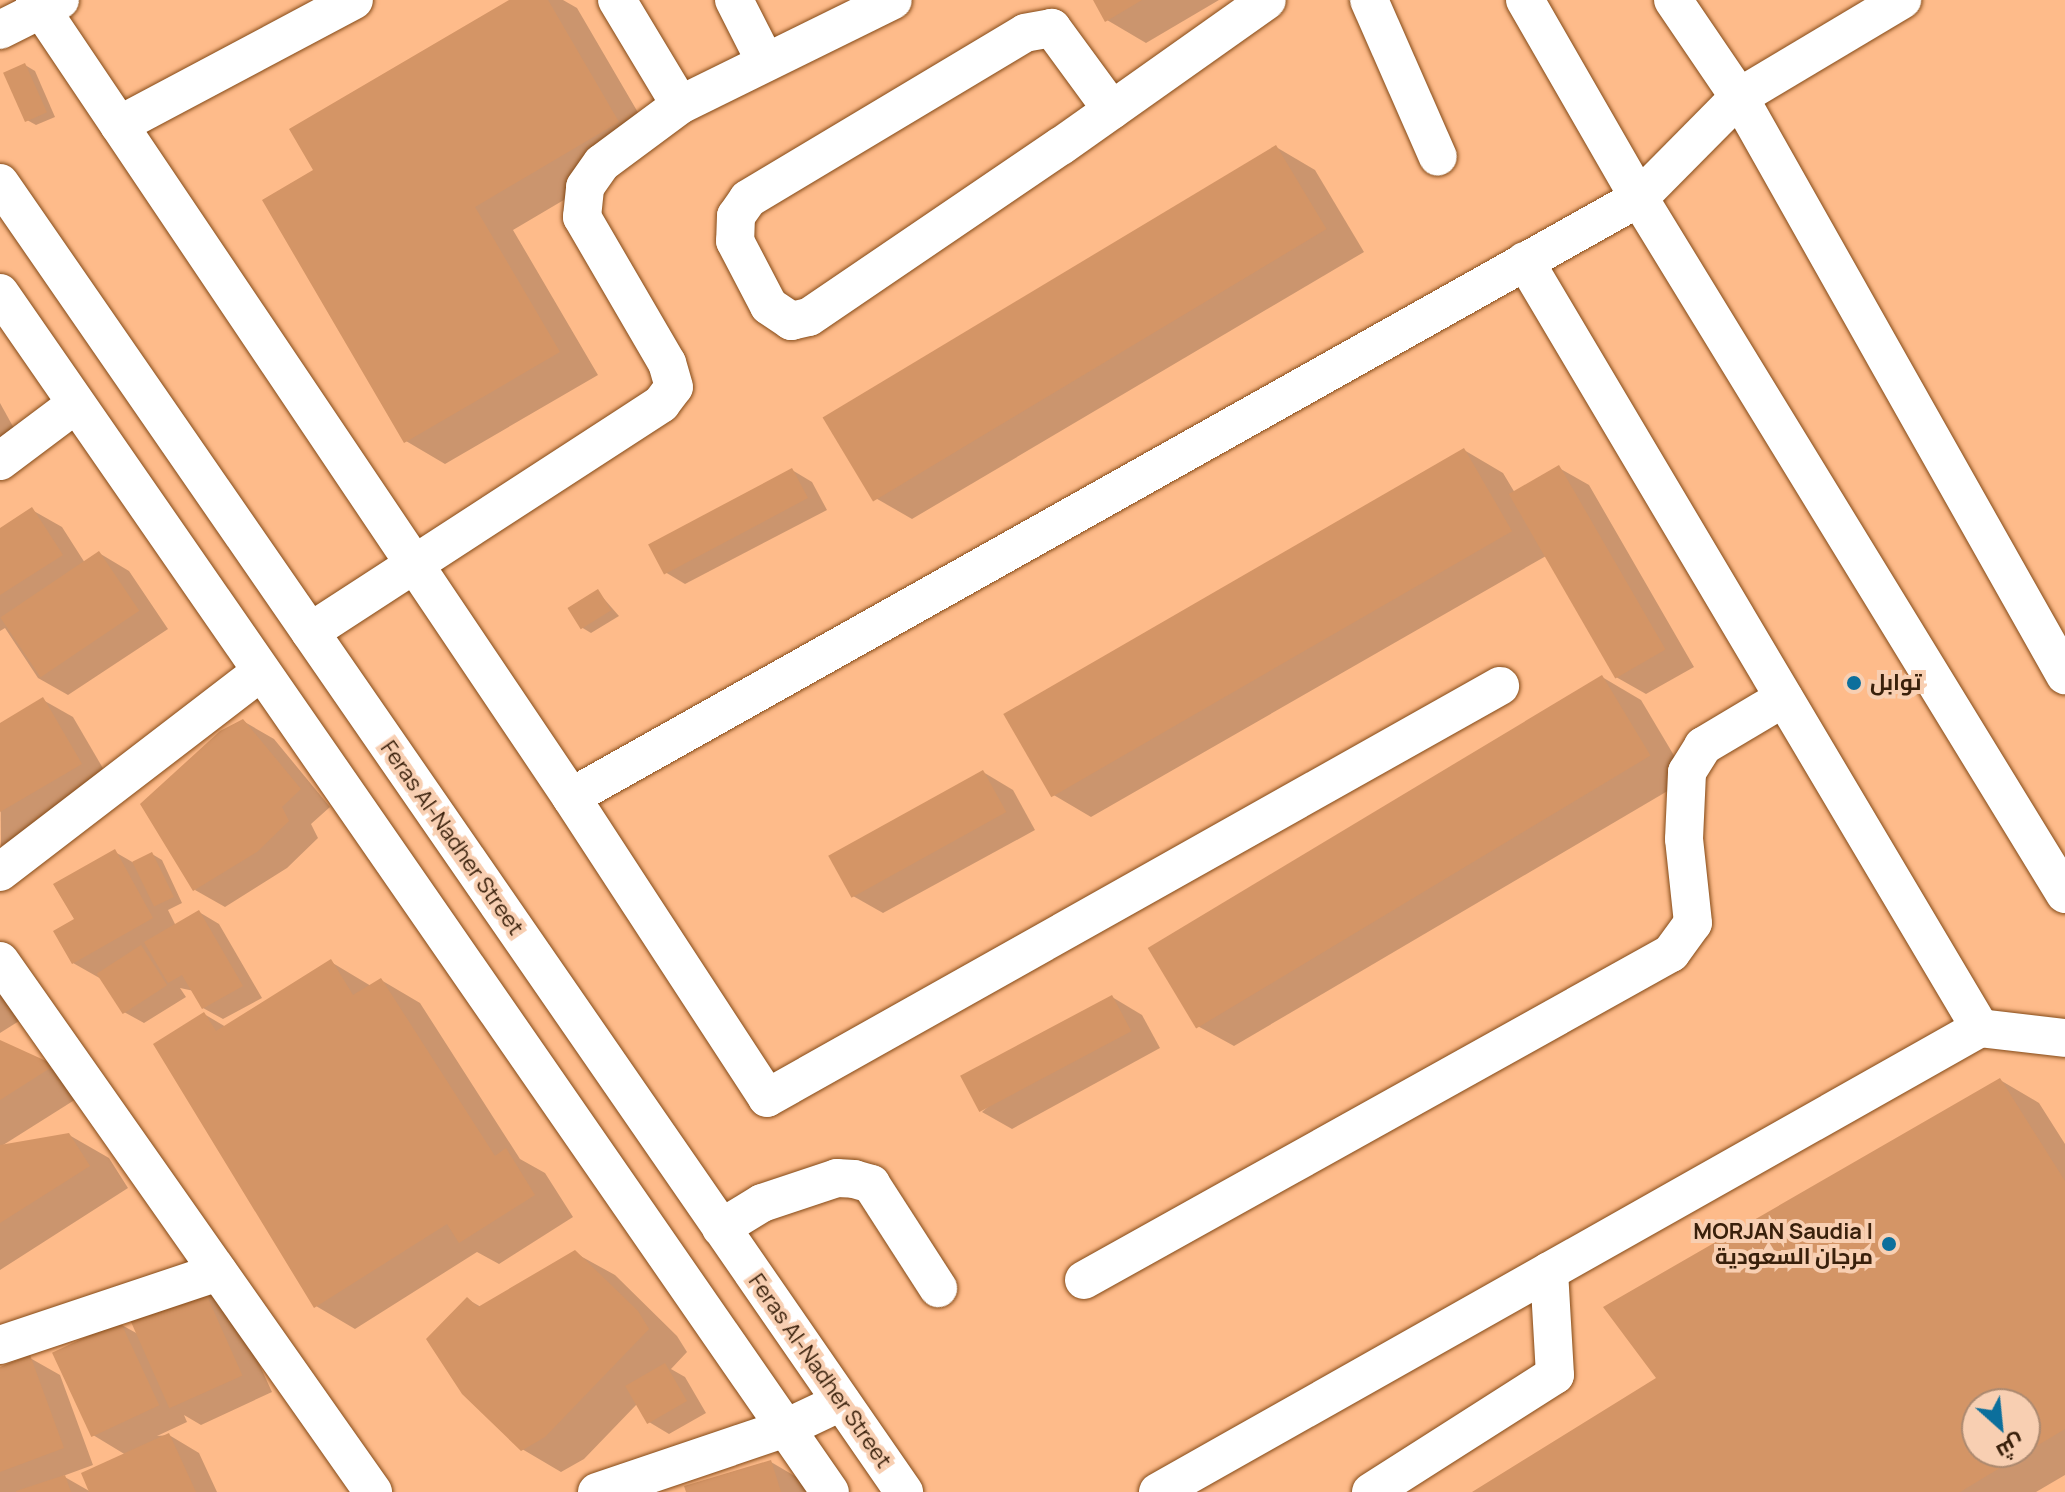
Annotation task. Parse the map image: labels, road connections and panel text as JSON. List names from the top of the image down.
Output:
{
  "streets": {
    "street": ["Feras Al-Nadher Street"]
  },
  "places": ["توابل", "MORJAN Saudia | مرجان السعودية"],
  "north": "bottom right"
}
